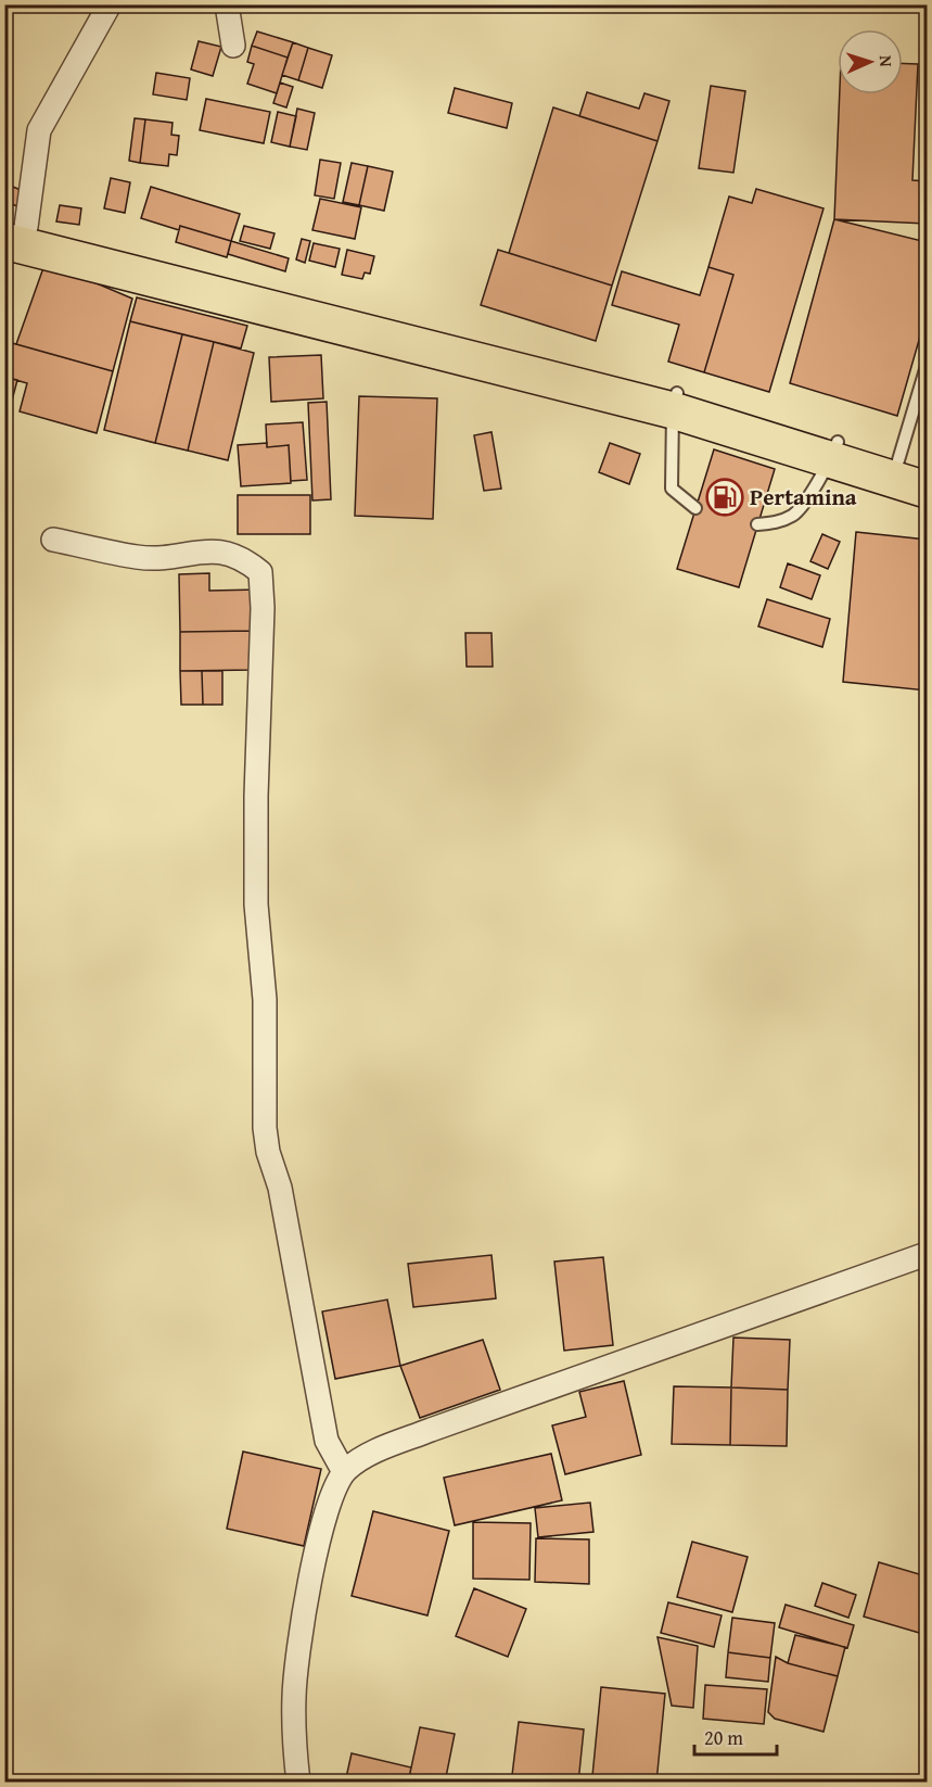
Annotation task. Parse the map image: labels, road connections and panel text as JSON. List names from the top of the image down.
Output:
{
  "places": {
    "fuel station": ["Pertamina"]
  },
  "scale_bar": "20 m",
  "north": "right"
}
